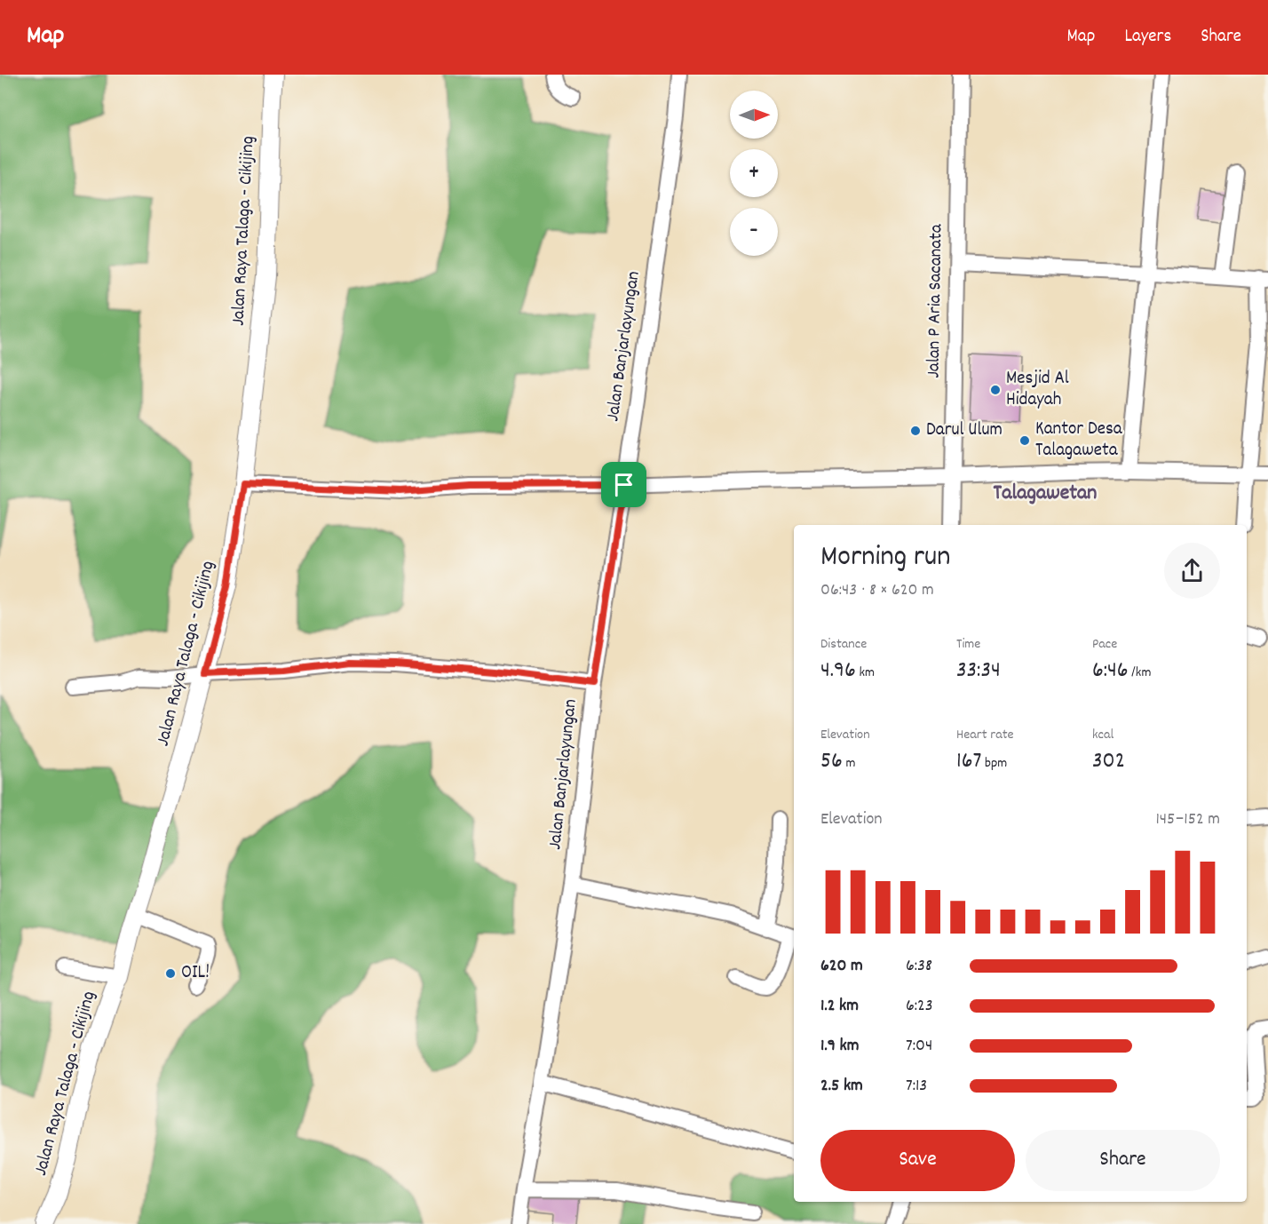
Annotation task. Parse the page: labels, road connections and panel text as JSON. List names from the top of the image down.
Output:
{
  "streets": {
    "main road": ["Jalan Raya Talaga - Cikijing"],
    "street": ["Jalan P Aria Sacanata", "Jalan Banjarlayungan"]
  },
  "districts": ["Talagawetan"],
  "places": [
    "Mesjid Al Hidayah",
    "Darul Ulum",
    "Kantor Desa Talagaweta",
    "OIL!"
  ],
  "north": "right",
  "page": {
    "header": "Map",
    "nav": ["Map", "Layers", "Share"],
    "map_buttons": ["+", "−"],
    "heading": ["Morning run", "06:43 · 8 × 620 m"],
    "stats": [
      ["Distance", "4.96 km"],
      ["Time", "33:34"],
      ["Pace", "6:46 /km"],
      ["Elevation", "56 m"],
      ["Heart rate", "167 bpm"],
      ["kcal", "302"]
    ],
    "chart": ["Elevation", "145–152 m"],
    "list": [
      {
        "name": "620 m",
        "note": "6:38"
      },
      {
        "name": "1.2 km",
        "note": "6:23"
      },
      {
        "name": "1.9 km",
        "note": "7:04"
      },
      {
        "name": "2.5 km",
        "note": "7:13"
      }
    ],
    "buttons": ["Save", "Share"]
  }
}
